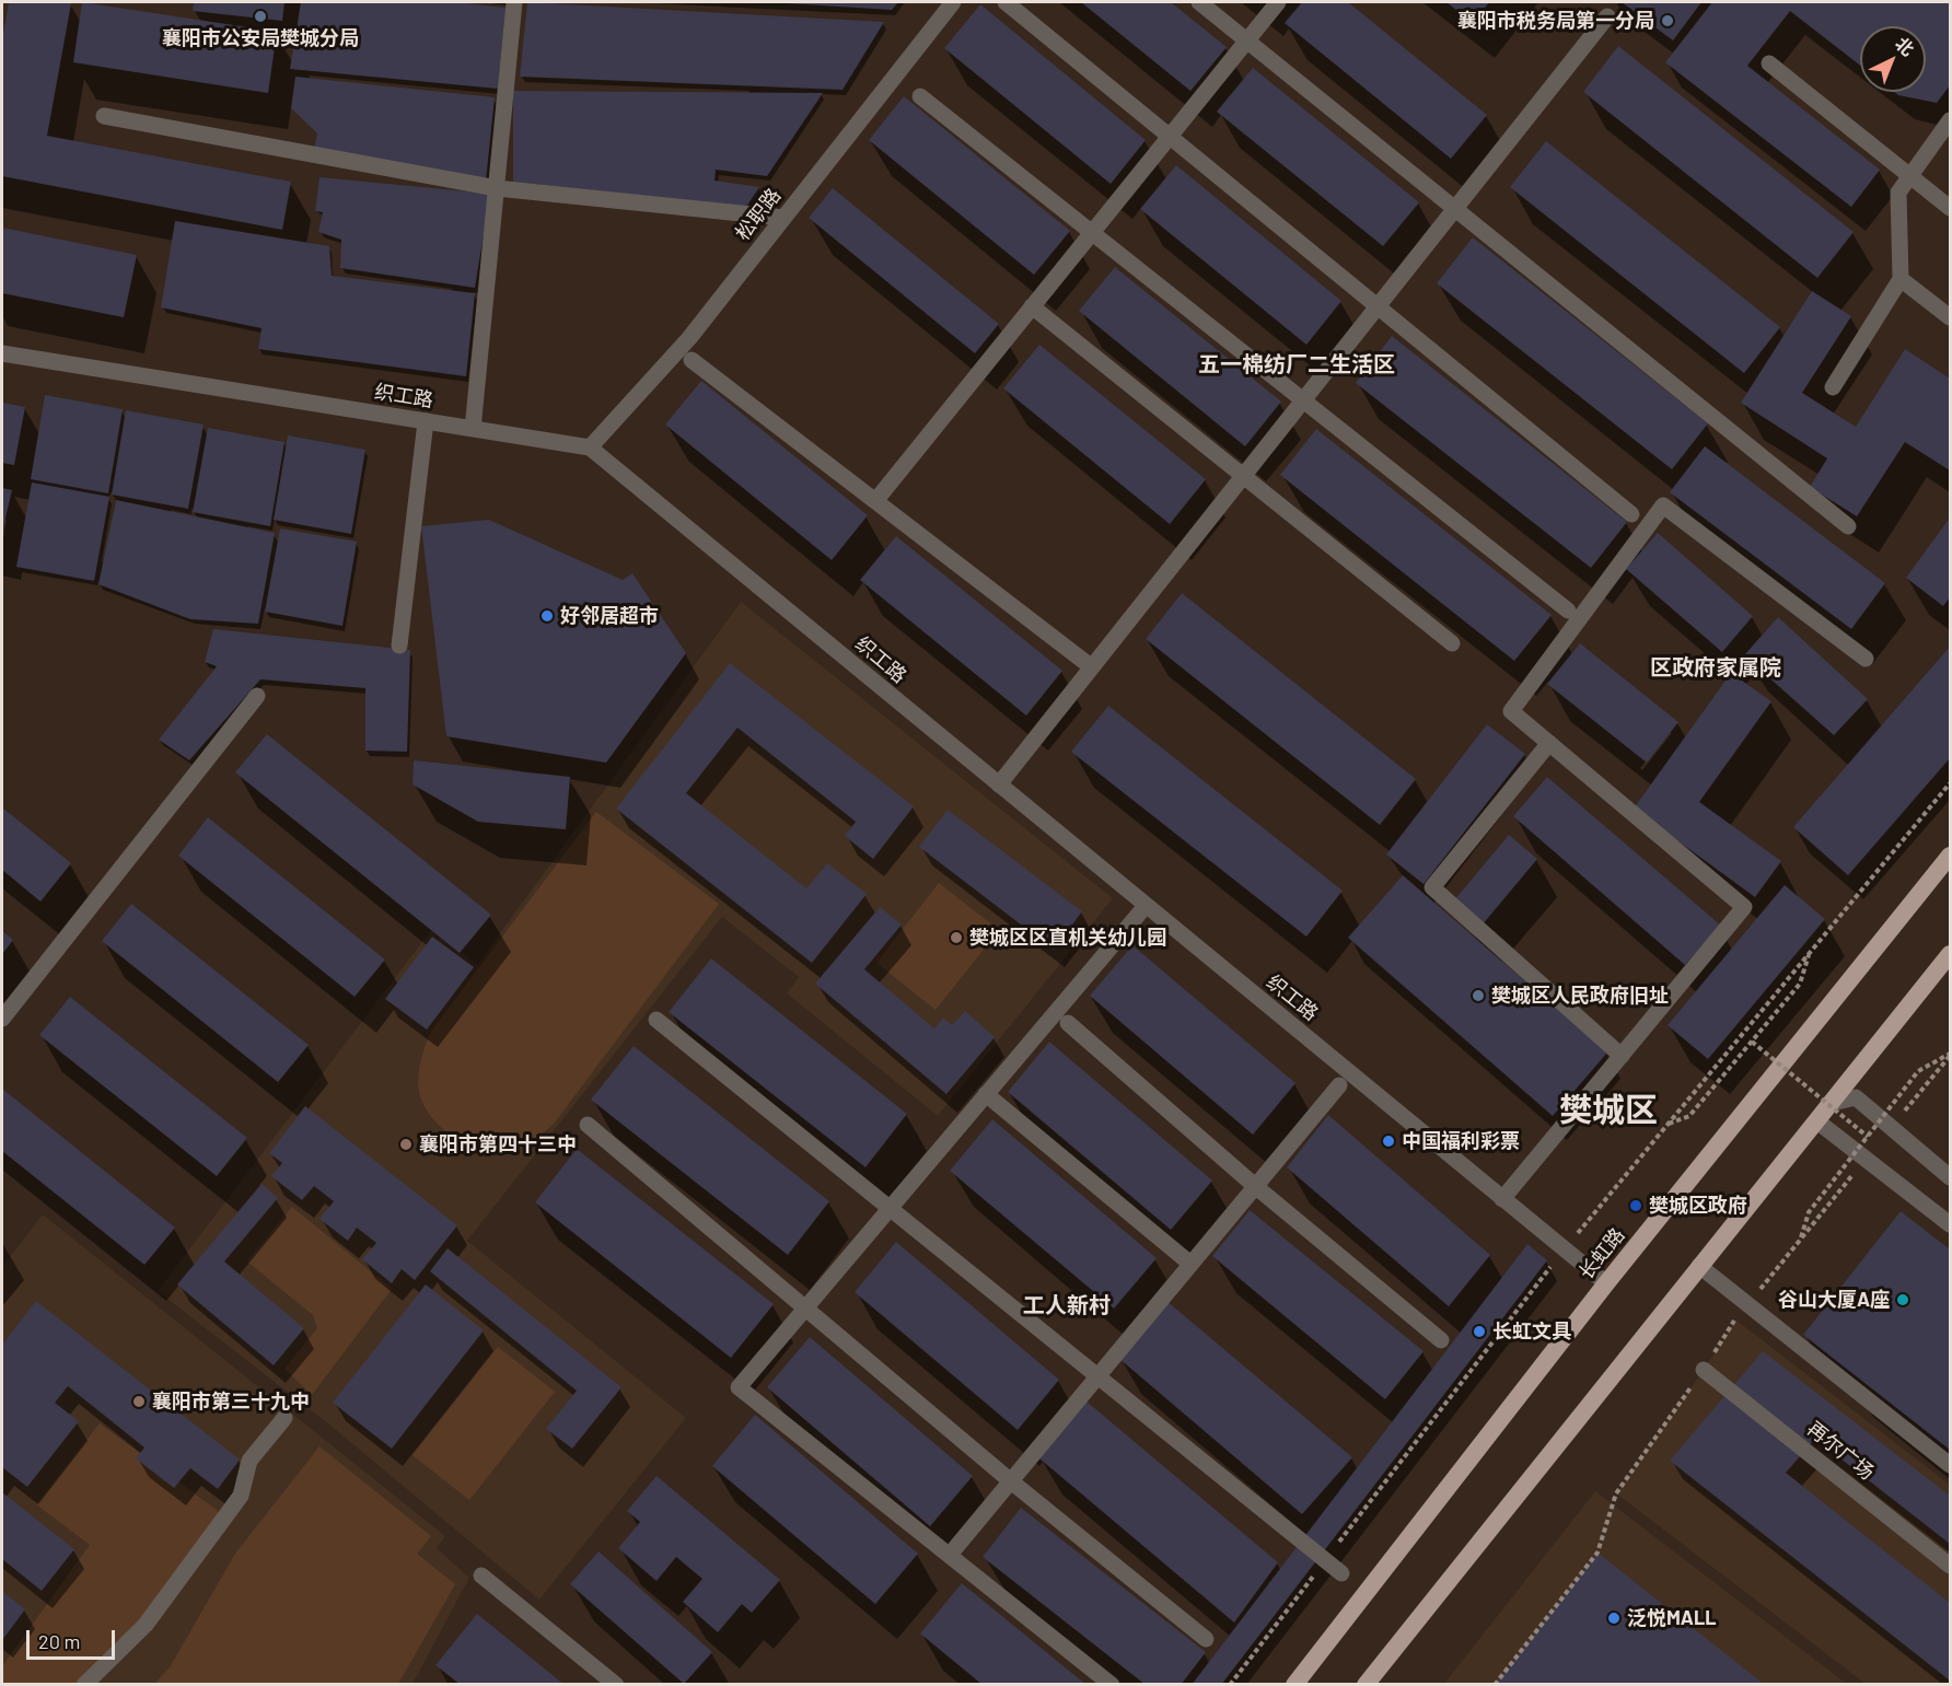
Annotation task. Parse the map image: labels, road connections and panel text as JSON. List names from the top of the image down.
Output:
{
  "streets": {
    "highway": ["长虹路"],
    "street": ["松职路", "织工路", "再尔广场"]
  },
  "crossings": [
    ["松职路", "织工路"],
    ["织工路", "长虹路"]
  ],
  "districts": [
    "五一棉纺厂二生活区",
    "区政府家属院",
    "樊城区",
    "工人新村"
  ],
  "places": [
    "襄阳市公安局樊城分局",
    "襄阳市税务局第一分局",
    "好邻居超市",
    "樊城区区直机关幼儿园",
    "樊城区人民政府旧址",
    "中国福利彩票",
    "襄阳市第四十三中",
    "樊城区政府",
    "谷山大厦A座",
    "长虹文具",
    "襄阳市第三十九中",
    "泛悦MALL"
  ],
  "scale_bar": "20 m",
  "north": "top right"
}
